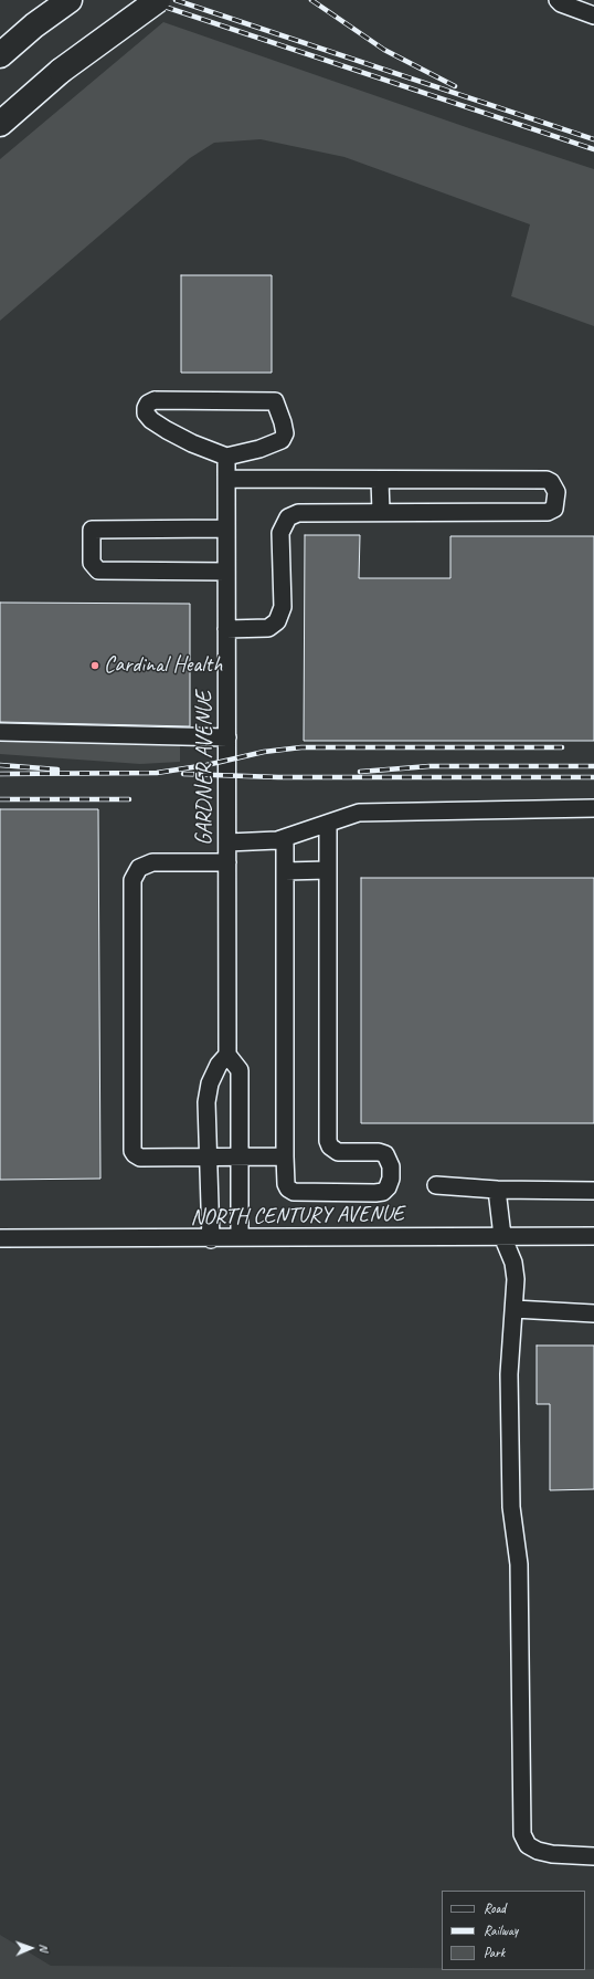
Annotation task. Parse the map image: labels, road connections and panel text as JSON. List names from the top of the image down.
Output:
{
  "streets": {
    "street": ["GARDNER AVENUE", "NORTH CENTURY AVENUE"]
  },
  "places": ["Cardinal Health"],
  "legend": ["Road", "Railway", "Park"],
  "north": "right"
}
